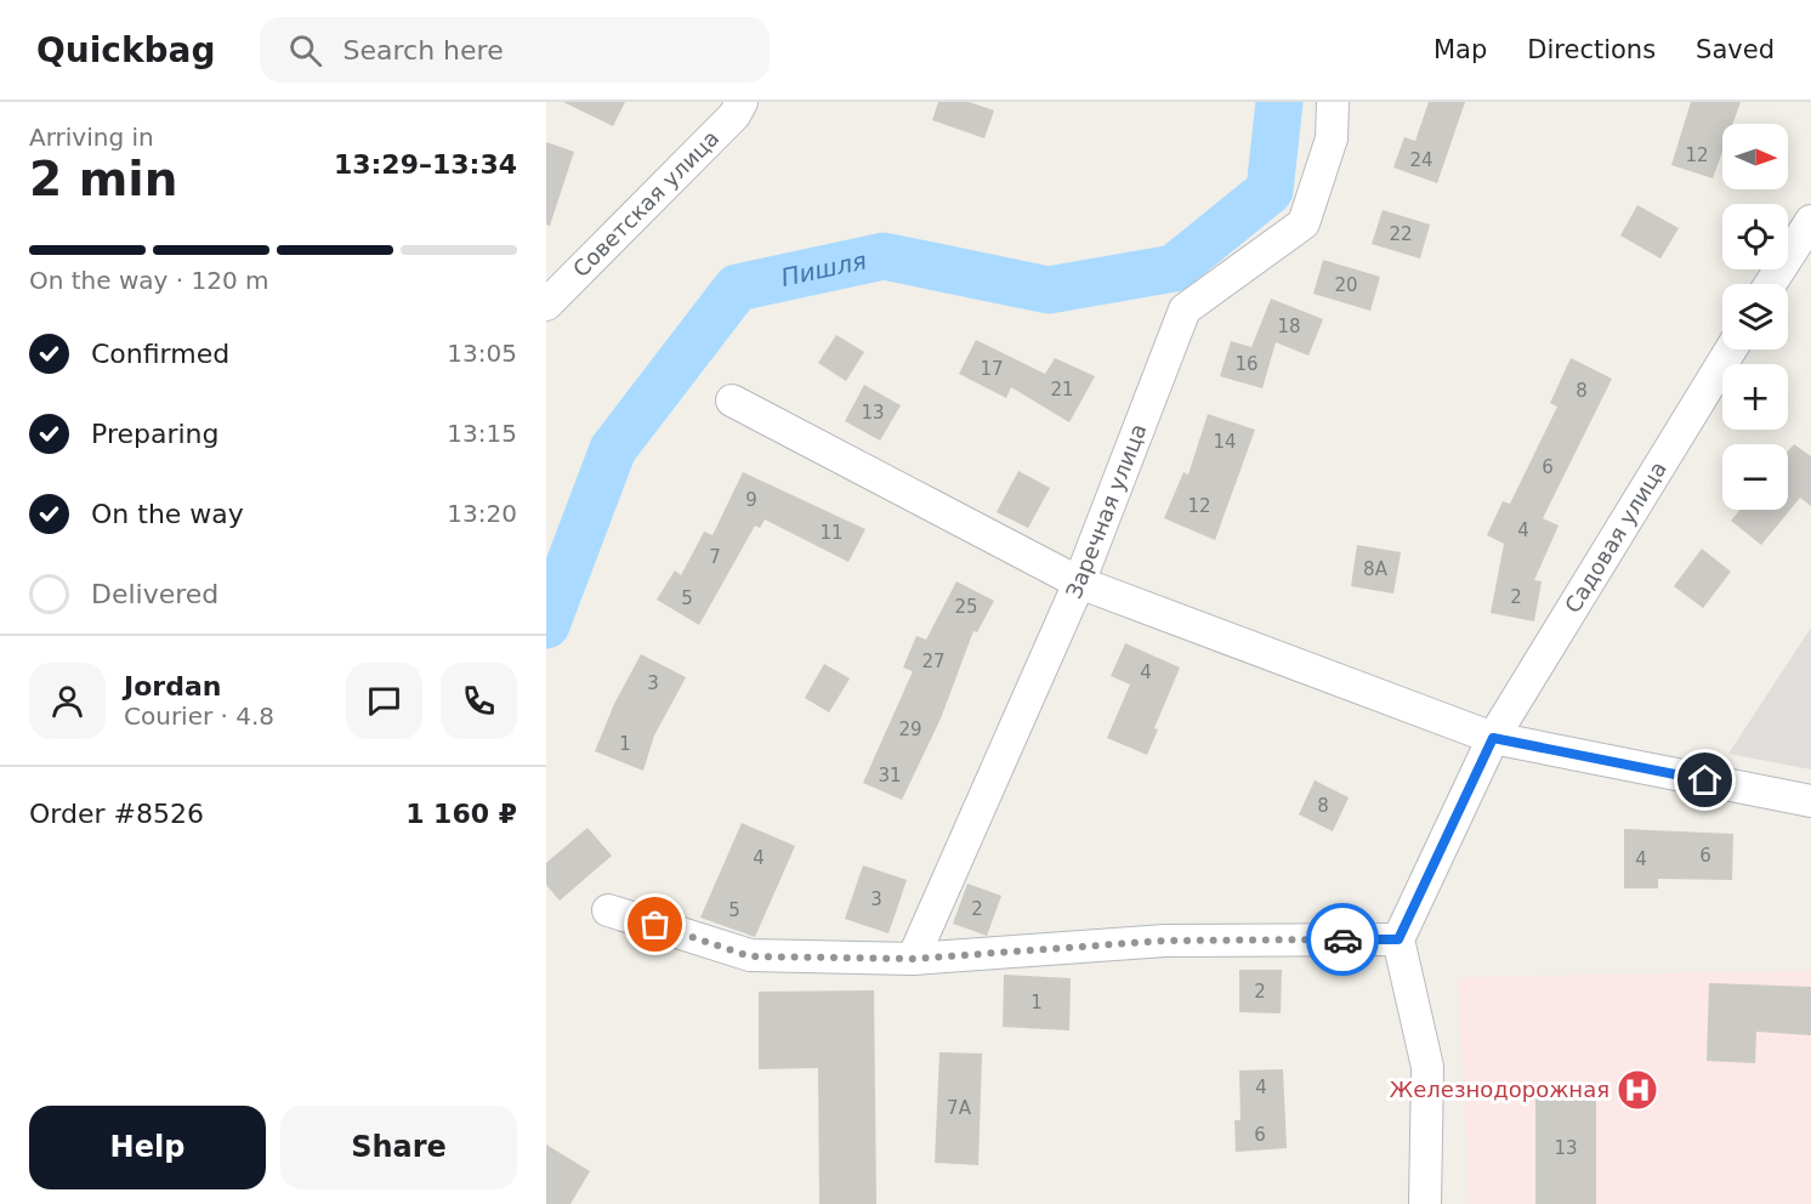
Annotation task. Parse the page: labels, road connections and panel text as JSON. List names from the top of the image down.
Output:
{
  "streets": {
    "street": ["Советская улица", "Заречная улица", "Садовая улица"]
  },
  "water": ["Пишля"],
  "places": {
    "hospital": ["Железнодорожная"]
  },
  "house_numbers": [
    "12",
    "24",
    "22",
    "20",
    "18",
    "16",
    "17",
    "21",
    "8",
    "13",
    "14",
    "6",
    "9",
    "12",
    "4",
    "11",
    "7",
    "8А",
    "2",
    "5",
    "25",
    "27",
    "4",
    "3",
    "29",
    "1",
    "31",
    "8",
    "6",
    "4",
    "4",
    "3",
    "2",
    "5",
    "2",
    "1",
    "4",
    "7А",
    "6",
    "13"
  ],
  "north": "right",
  "page": {
    "header": "Quickbag",
    "search": "Search here",
    "nav": ["Map", "Directions", "Saved"],
    "heading": ["2 min", "Arriving in", "13:29–13:34"],
    "panel": [
      "Jordan",
      "Courier · 4.8",
      "Order #8526",
      "1 160 ₽"
    ],
    "map_buttons": ["+", "−"],
    "bar": "On the way · 120 m",
    "list": [
      ["Confirmed", "13:05"],
      ["Preparing", "13:15"],
      ["On the way", "13:20"],
      "Delivered"
    ],
    "buttons": ["Help", "Share"]
  }
}
